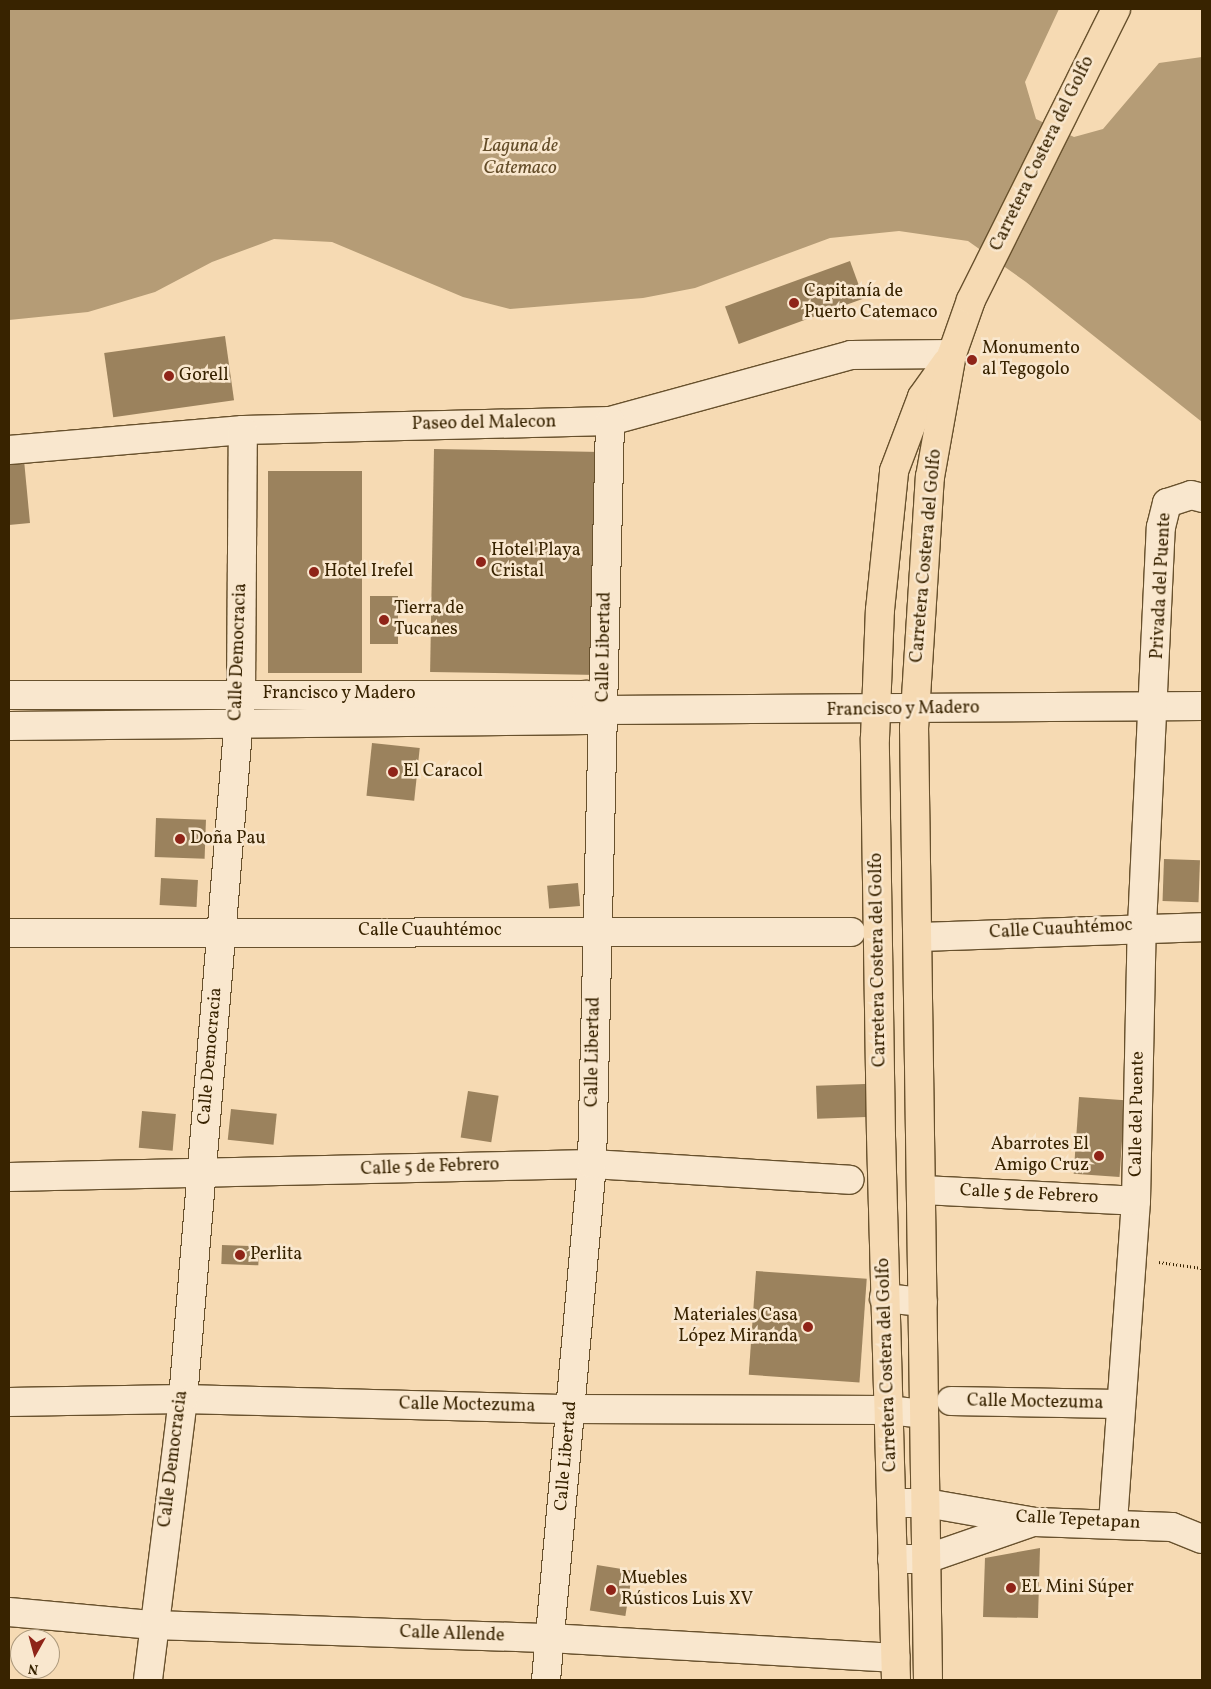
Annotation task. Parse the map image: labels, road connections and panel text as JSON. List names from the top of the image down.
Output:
{
  "streets": {
    "main road": ["Carretera Costera del Golfo"],
    "street": [
      "Paseo del Malecon",
      "Privada del Puente",
      "Calle Libertad",
      "Calle Democracia",
      "Francisco y Madero",
      "Calle Cuauhtémoc",
      "Calle del Puente",
      "Calle 5 de Febrero",
      "Calle Moctezuma",
      "Calle Tepetapan",
      "Calle Allende"
    ]
  },
  "crossings": [
    ["Carretera Costera del Golfo", "Paseo del Malecon"],
    ["Carretera Costera del Golfo", "Francisco y Madero"],
    ["Carretera Costera del Golfo", "Calle Cuauhtémoc"],
    ["Carretera Costera del Golfo", "Calle 5 de Febrero"],
    ["Carretera Costera del Golfo", "Calle Moctezuma"],
    ["Carretera Costera del Golfo", "Calle Tepetapan"],
    ["Carretera Costera del Golfo", "Calle Allende"],
    ["Paseo del Malecon", "Calle Libertad"],
    ["Paseo del Malecon", "Calle Democracia"],
    ["Privada del Puente", "Francisco y Madero"],
    ["Privada del Puente", "Calle del Puente"],
    ["Calle Libertad", "Francisco y Madero"],
    ["Calle Libertad", "Calle Cuauhtémoc"],
    ["Calle Libertad", "Calle 5 de Febrero"],
    ["Calle Libertad", "Calle Moctezuma"],
    ["Calle Libertad", "Calle Allende"],
    ["Calle Democracia", "Francisco y Madero"],
    ["Calle Democracia", "Calle Cuauhtémoc"],
    ["Calle Democracia", "Calle 5 de Febrero"],
    ["Calle Democracia", "Calle Moctezuma"],
    ["Calle Democracia", "Calle Allende"],
    ["Francisco y Madero", "Calle del Puente"],
    ["Calle Cuauhtémoc", "Calle del Puente"],
    ["Calle del Puente", "Calle 5 de Febrero"],
    ["Calle del Puente", "Calle Moctezuma"],
    ["Calle del Puente", "Calle Tepetapan"]
  ],
  "water": ["Laguna de Catemaco"],
  "places": [
    "Capitanía de Puerto Catemaco",
    "Monumento al Tegogolo",
    "Gorell",
    "Hotel Playa Cristal",
    "Hotel Irefel",
    "Tierra de Tucanes",
    "El Caracol",
    "Doña Pau",
    "Abarrotes El Amigo Cruz",
    "Perlita",
    "Materiales Casa López Miranda",
    "EL Mini Súper",
    "Muebles Rústicos Luis XV"
  ],
  "north": "bottom"
}
